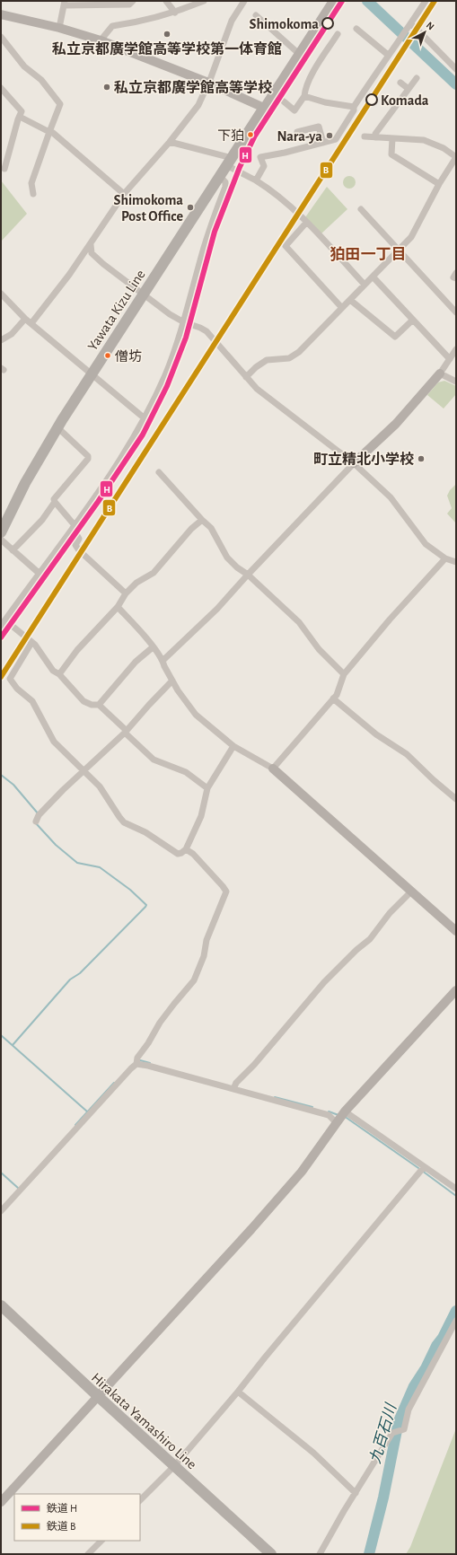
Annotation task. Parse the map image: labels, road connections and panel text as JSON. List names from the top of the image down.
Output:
{
  "streets": {
    "main road": ["Yawata Kizu Line", "Hirakata Yamashiro Line"]
  },
  "districts": ["狛田一丁目"],
  "water": ["九百石川"],
  "places": [
    "Shimokoma",
    "私立京都廣学館高等学校第一体育館",
    "私立京都廣学館高等学校",
    "Komada",
    "下狛",
    "Nara-ya",
    "Shimokoma Post Office",
    "僧坊",
    "町立精北小学校"
  ],
  "lines": ["rail line H", "rail line B"],
  "legend": ["鉄道 H", "鉄道 B"],
  "north": "top right"
}
